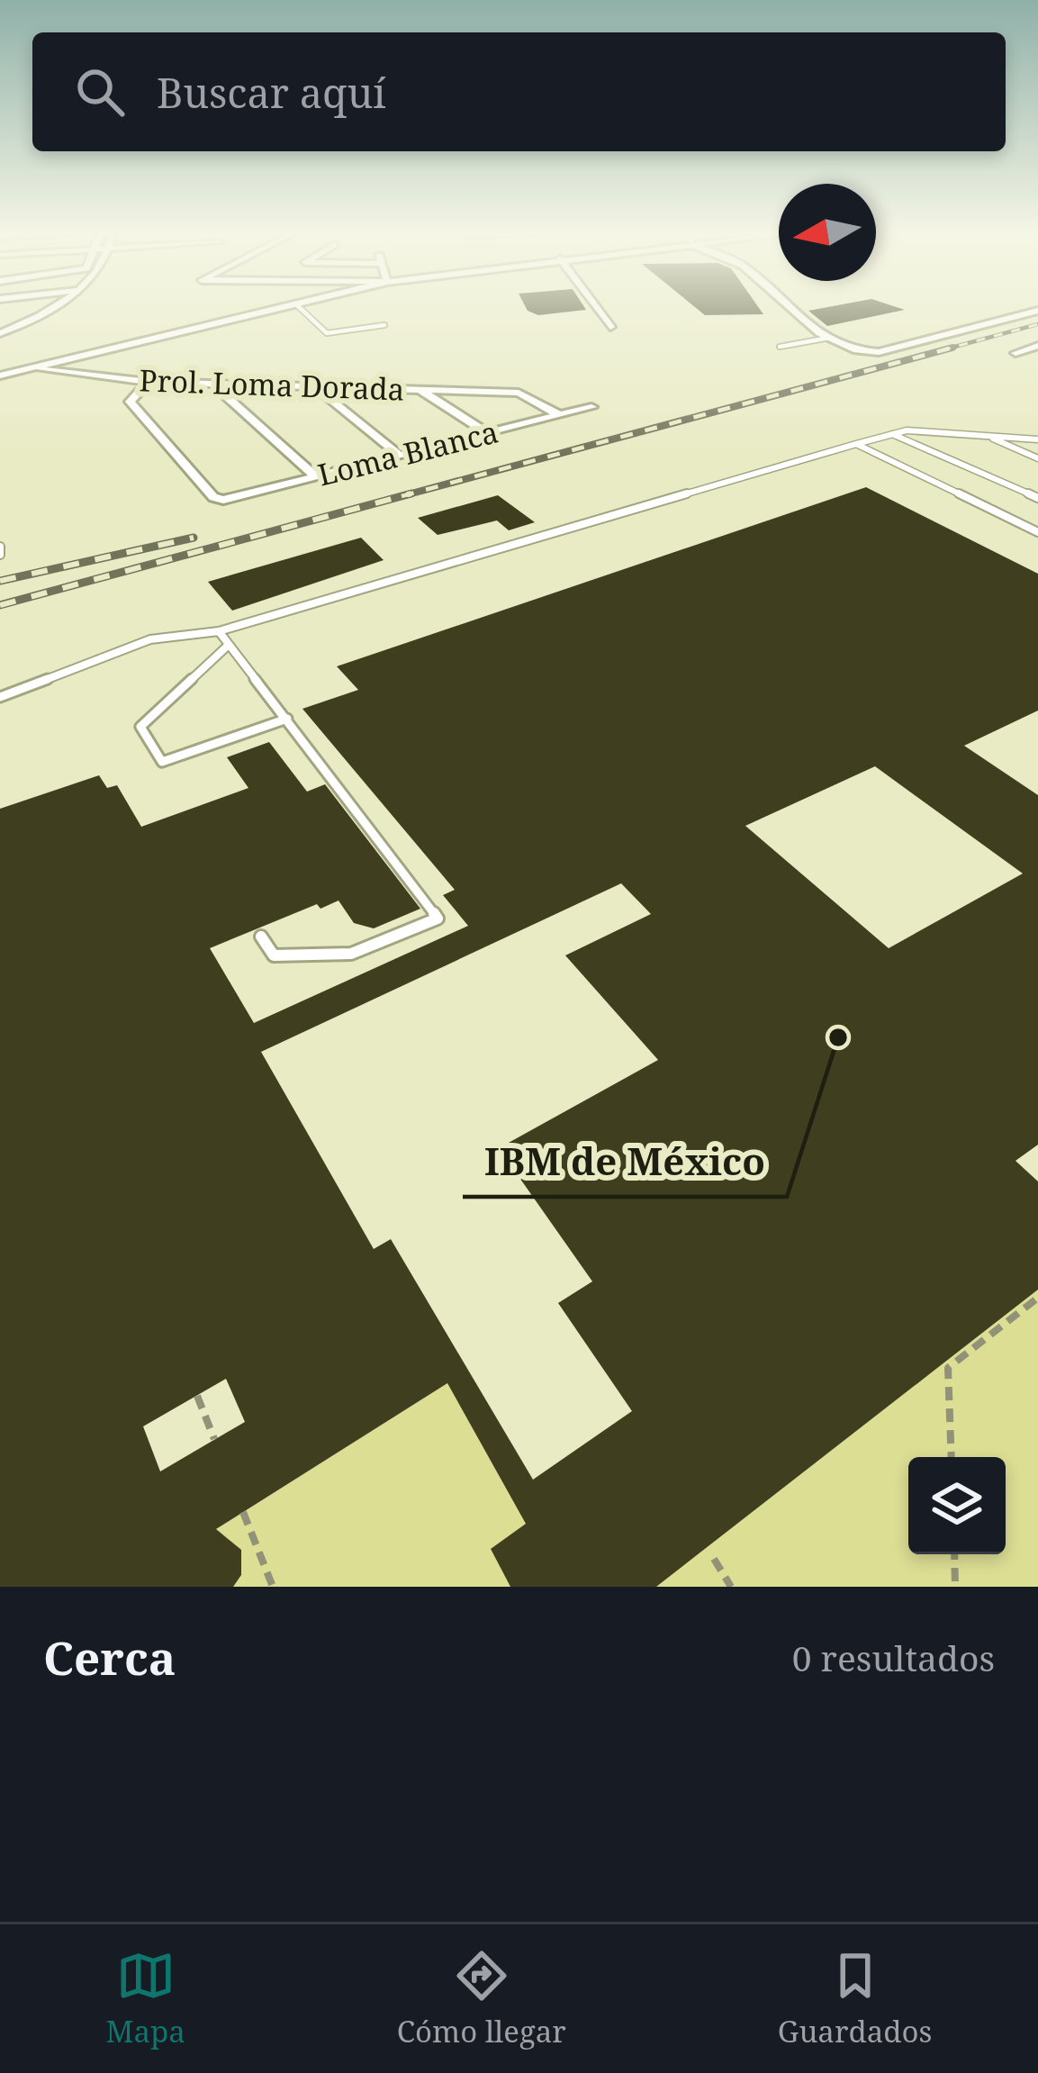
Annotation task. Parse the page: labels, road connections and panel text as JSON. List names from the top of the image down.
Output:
{
  "streets": {
    "street": ["Prol. Loma Dorada", "Loma Blanca"]
  },
  "crossings": [
    ["Prol. Loma Dorada", "Loma Blanca"]
  ],
  "places": ["IBM de México"],
  "north": "left",
  "page": {
    "search": "Buscar aquí",
    "heading": ["Cerca", "0 resultados"],
    "nav": ["Mapa", "Cómo llegar", "Guardados"]
  }
}
